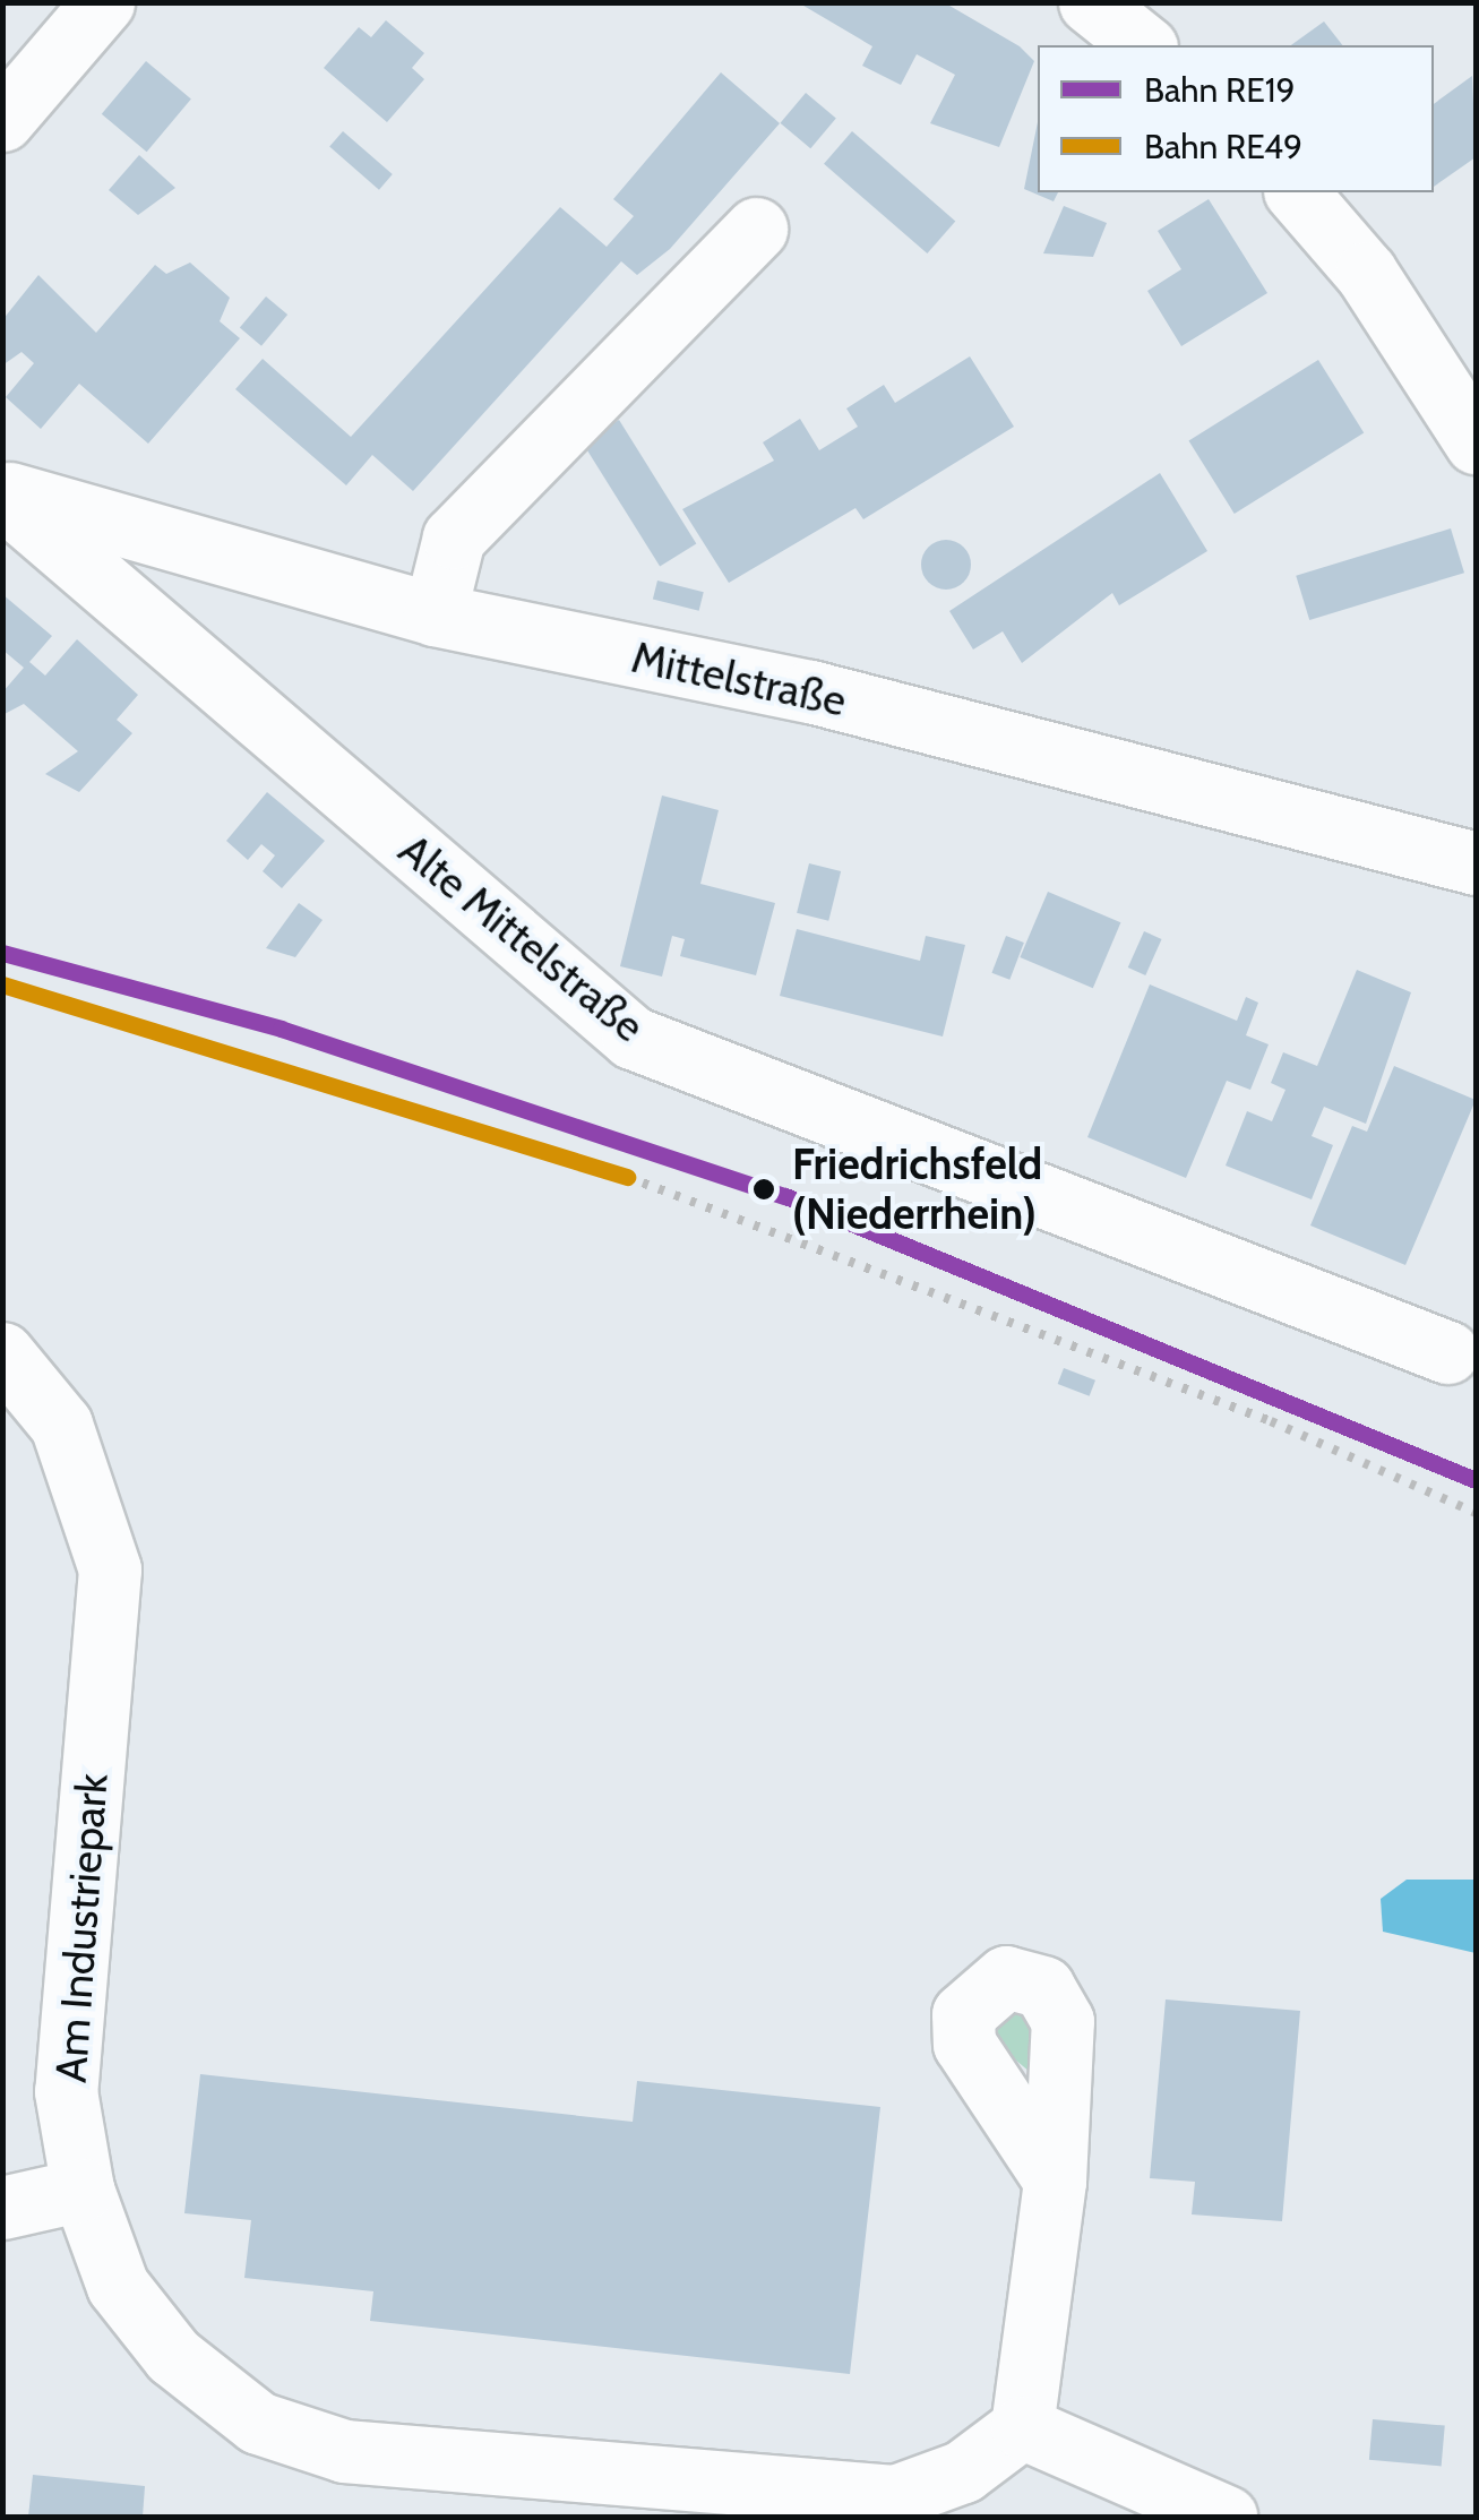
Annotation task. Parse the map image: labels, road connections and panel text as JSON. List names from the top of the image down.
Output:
{
  "streets": {
    "street": ["Mittelstraße", "Alte Mittelstraße", "Am Industriepark"]
  },
  "crossings": [
    ["Mittelstraße", "Alte Mittelstraße"]
  ],
  "places": ["Friedrichsfeld (Niederrhein)"],
  "lines": ["rail line RE19", "rail line RE49"],
  "legend": ["Bahn RE19", "Bahn RE49"]
}
